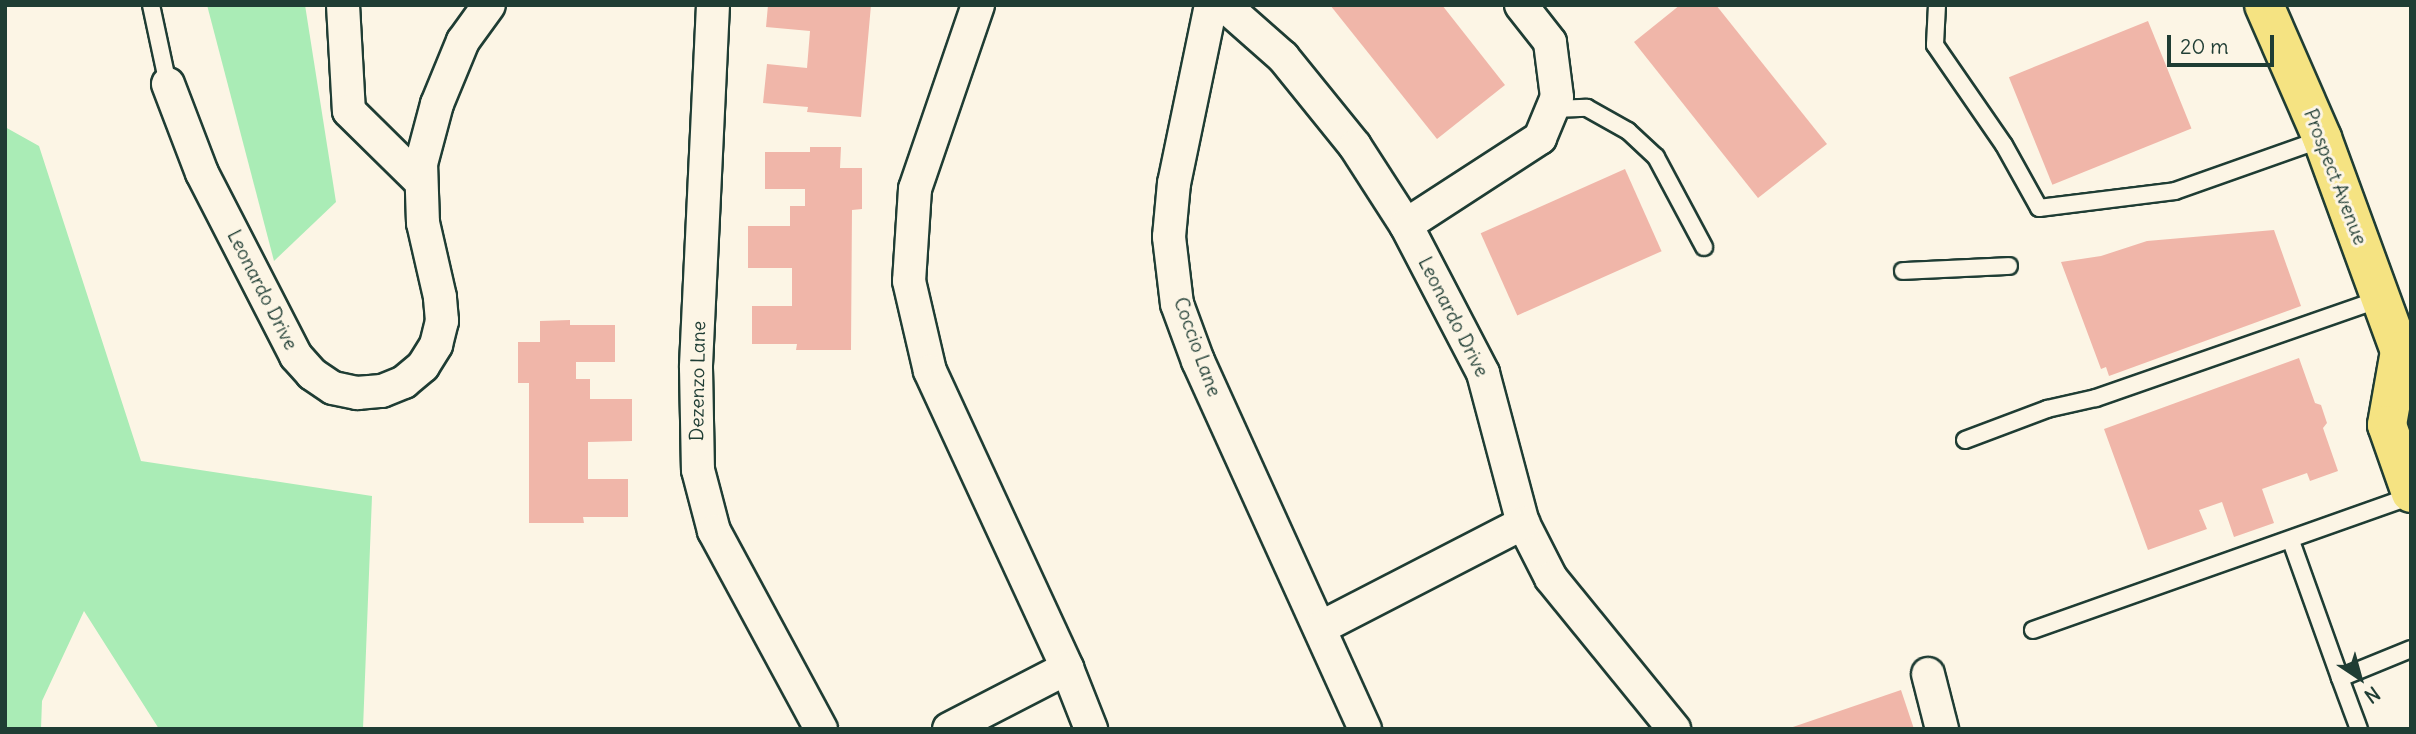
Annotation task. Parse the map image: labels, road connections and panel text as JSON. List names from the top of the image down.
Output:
{
  "streets": {
    "main road": ["Prospect Avenue"],
    "street": ["Leonardo Drive", "Coccio Lane", "Dezenzo Lane"]
  },
  "scale_bar": "20 m",
  "north": "bottom right"
}
